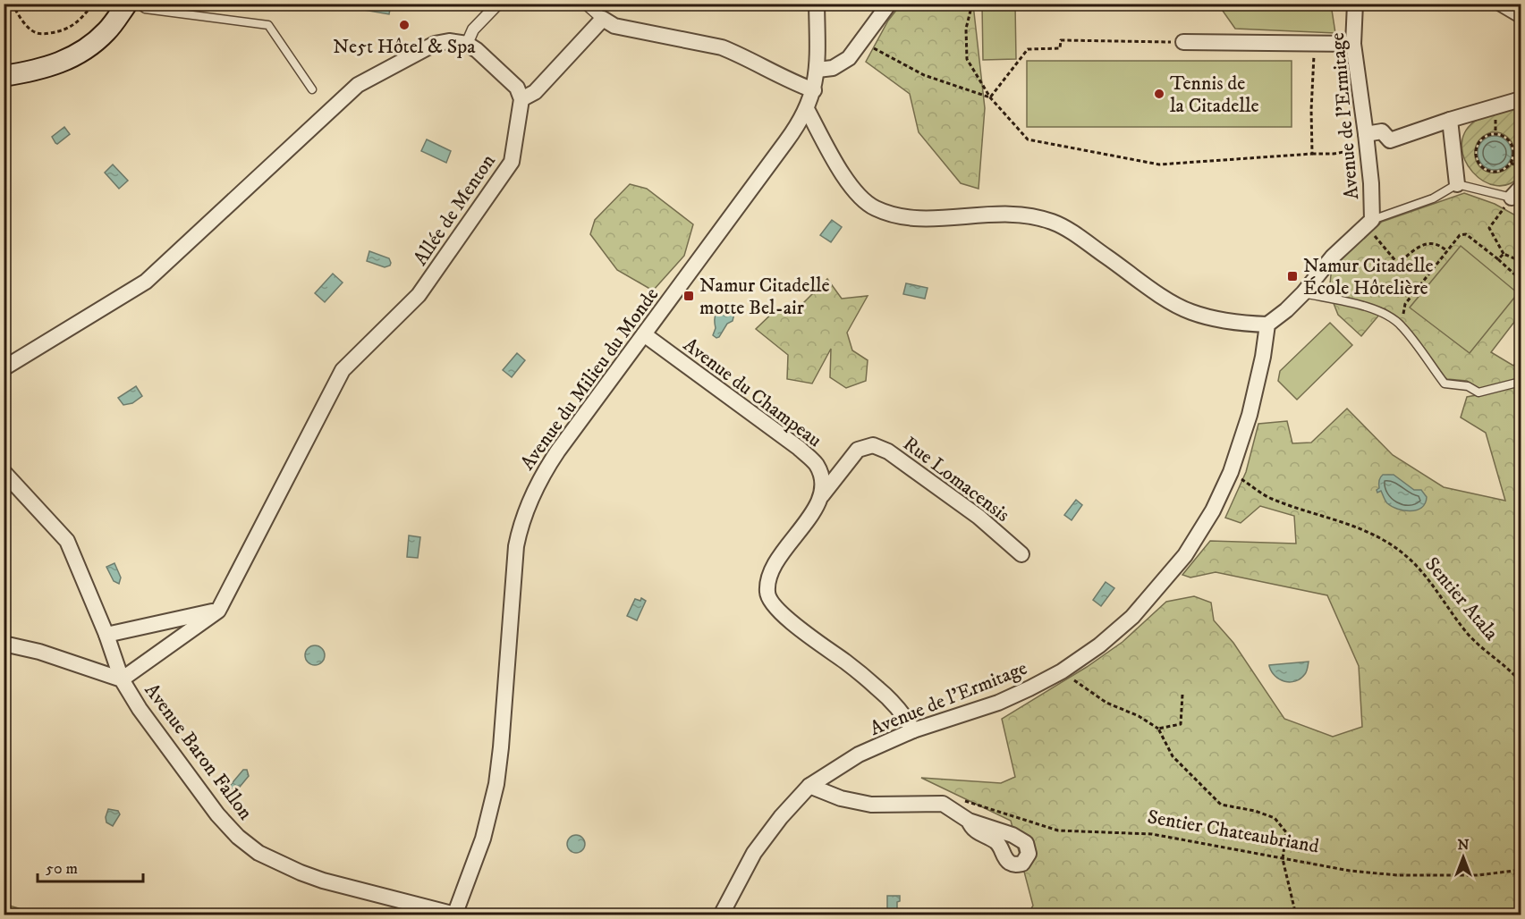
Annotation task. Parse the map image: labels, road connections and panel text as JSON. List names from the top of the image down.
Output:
{
  "streets": {
    "street": [
      "Avenue de l'Ermitage",
      "Allée de Menton",
      "Avenue du Milieu du Monde",
      "Avenue du Champeau",
      "Rue Lomacensis",
      "Avenue Baron Fallon"
    ],
    "path": ["Sentier Atala", "Sentier Chateaubriand"]
  },
  "crossings": [
    ["Avenue de l'Ermitage", "Sentier Atala"],
    ["Allée de Menton", "Avenue Baron Fallon"],
    ["Avenue du Milieu du Monde", "Avenue du Champeau"],
    ["Avenue du Milieu du Monde", "Avenue Baron Fallon"],
    ["Avenue du Champeau", "Rue Lomacensis"]
  ],
  "places": {
    "other": ["Ne5t Hôtel & Spa", "Tennis de la Citadelle"],
    "transit": ["Namur Citadelle École Hôtelière", "Namur Citadelle motte Bel-air"]
  },
  "scale_bar": "50 m",
  "north": "top"
}
